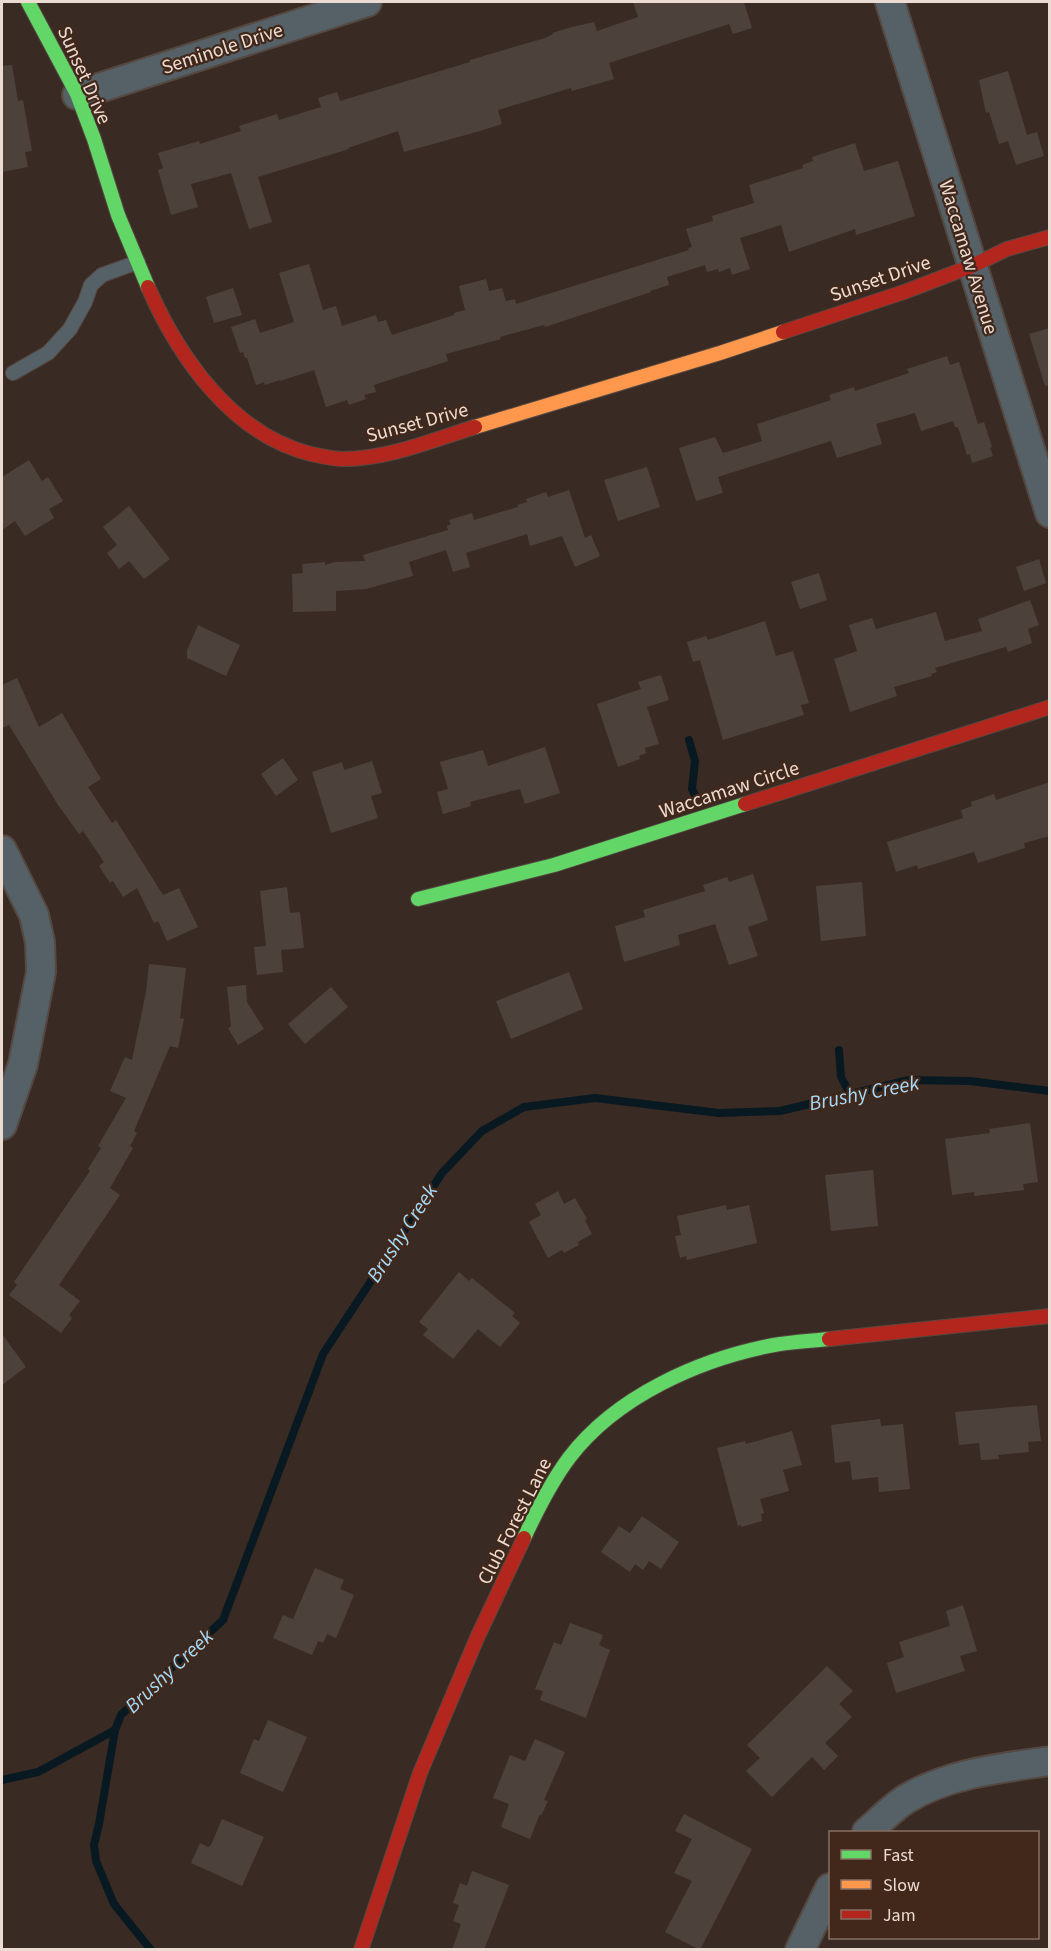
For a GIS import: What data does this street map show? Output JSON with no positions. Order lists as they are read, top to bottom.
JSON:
{
  "streets": {
    "street": [
      "Seminole Drive",
      "Sunset Drive",
      "Waccamaw Avenue",
      "Waccamaw Circle",
      "Club Forest Lane"
    ]
  },
  "crossings": [
    ["Seminole Drive", "Sunset Drive"],
    ["Sunset Drive", "Waccamaw Avenue"]
  ],
  "water": ["Brushy Creek"],
  "legend": ["Fast", "Slow", "Jam"]
}
